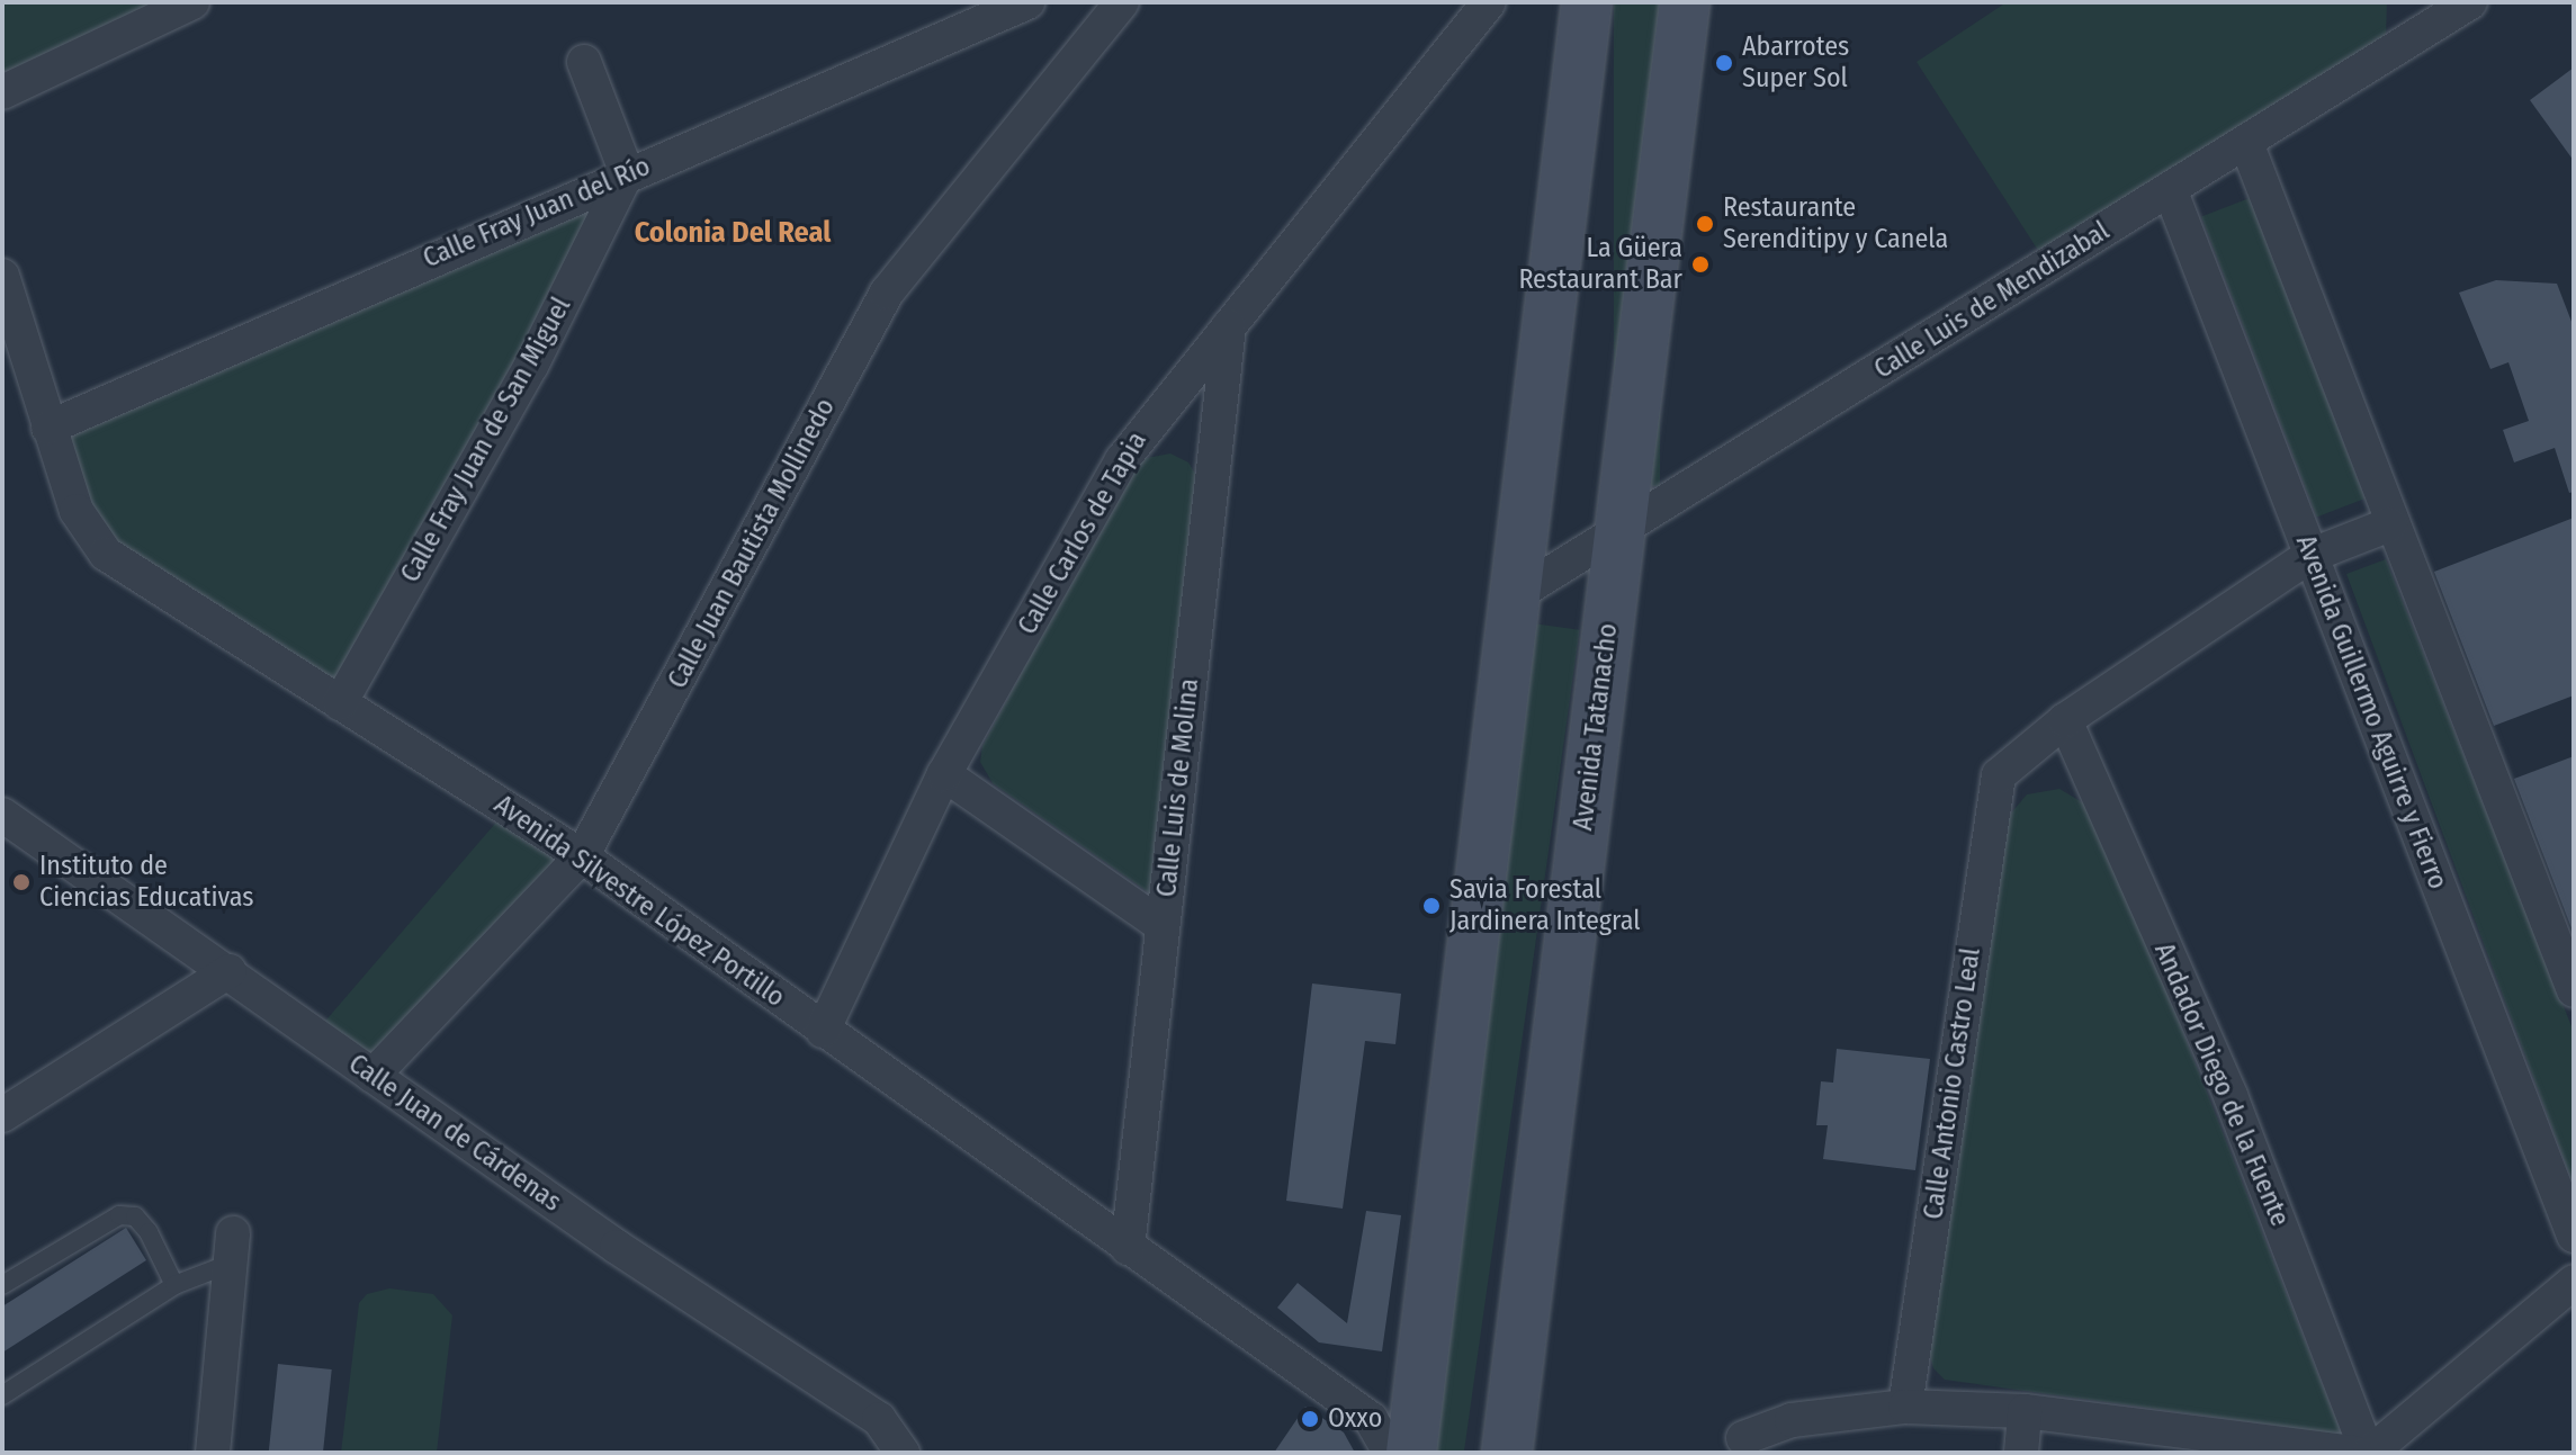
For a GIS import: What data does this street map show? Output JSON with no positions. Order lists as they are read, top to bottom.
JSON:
{
  "streets": {
    "street": [
      "Calle Fray Juan del Río",
      "Calle Luis de Mendizabal",
      "Calle Fray Juan de San Miguel",
      "Calle Carlos de Tapia",
      "Calle Juan Bautista Mollinedo",
      "Avenida Guillermo Aguirre y Fierro",
      "Avenida Tatanacho",
      "Calle Luis de Molina",
      "Avenida Silvestre López Portillo",
      "Calle Antonio Castro Leal",
      "Andador Diego de la Fuente",
      "Calle Juan de Cárdenas"
    ]
  },
  "crossings": [
    ["Calle Fray Juan del Río", "Calle Fray Juan de San Miguel"],
    ["Calle Fray Juan del Río", "Avenida Silvestre López Portillo"],
    ["Calle Luis de Mendizabal", "Avenida Guillermo Aguirre y Fierro"],
    ["Calle Luis de Mendizabal", "Avenida Tatanacho"],
    ["Calle Fray Juan de San Miguel", "Avenida Silvestre López Portillo"],
    ["Calle Carlos de Tapia", "Calle Luis de Molina"],
    ["Calle Carlos de Tapia", "Avenida Silvestre López Portillo"],
    ["Calle Juan Bautista Mollinedo", "Avenida Silvestre López Portillo"],
    ["Calle Juan Bautista Mollinedo", "Calle Juan de Cárdenas"],
    ["Avenida Guillermo Aguirre y Fierro", "Calle Antonio Castro Leal"],
    ["Calle Luis de Molina", "Avenida Silvestre López Portillo"],
    ["Calle Antonio Castro Leal", "Andador Diego de la Fuente"]
  ],
  "districts": ["Colonia Del Real"],
  "places": [
    "Abarrotes Super Sol",
    "Restaurante Serenditipy y Canela",
    "La Güera Restaurant Bar",
    "Instituto de Ciencias Educativas",
    "Savia Forestal Jardinera Integral",
    "Oxxo"
  ]
}
